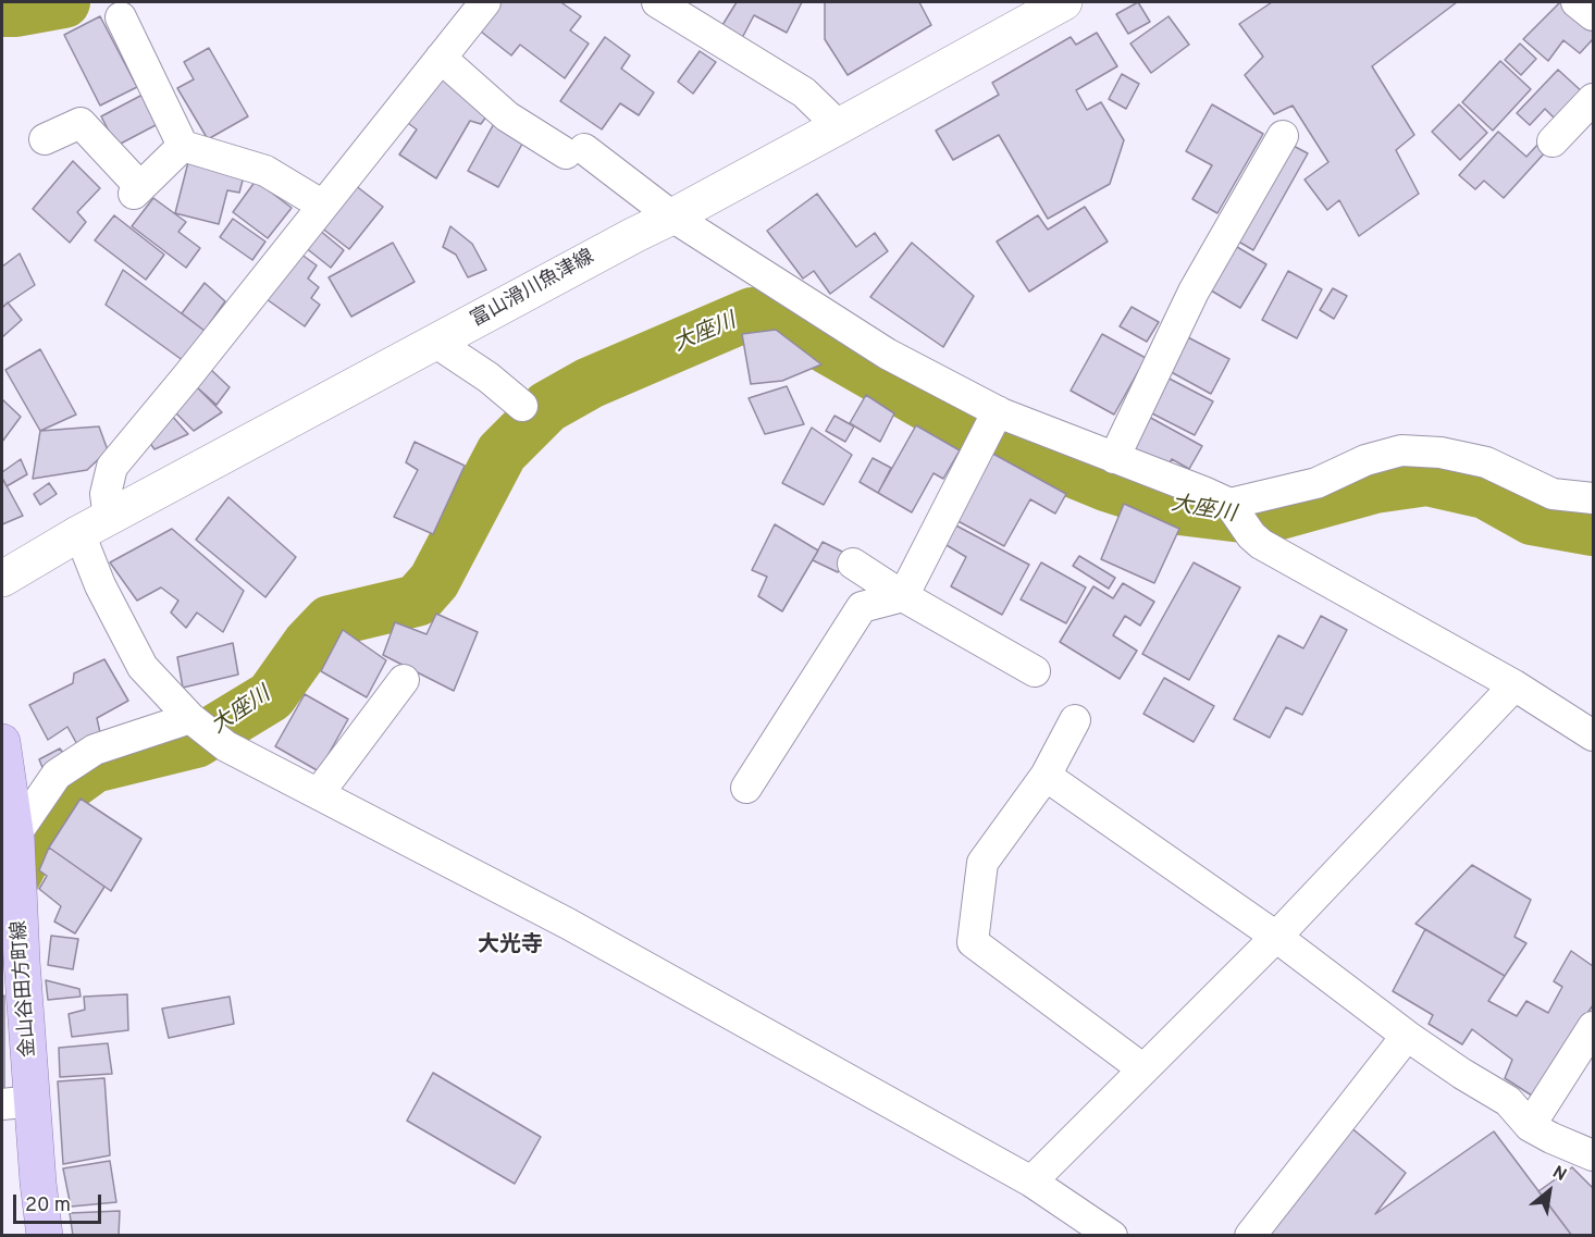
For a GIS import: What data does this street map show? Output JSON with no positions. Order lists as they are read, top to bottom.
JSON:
{
  "streets": {
    "main road": ["富山滑川魚津線", "金山谷田方町線"]
  },
  "districts": ["大光寺"],
  "water": ["大座川"],
  "scale_bar": "20 m",
  "north": "top right"
}
